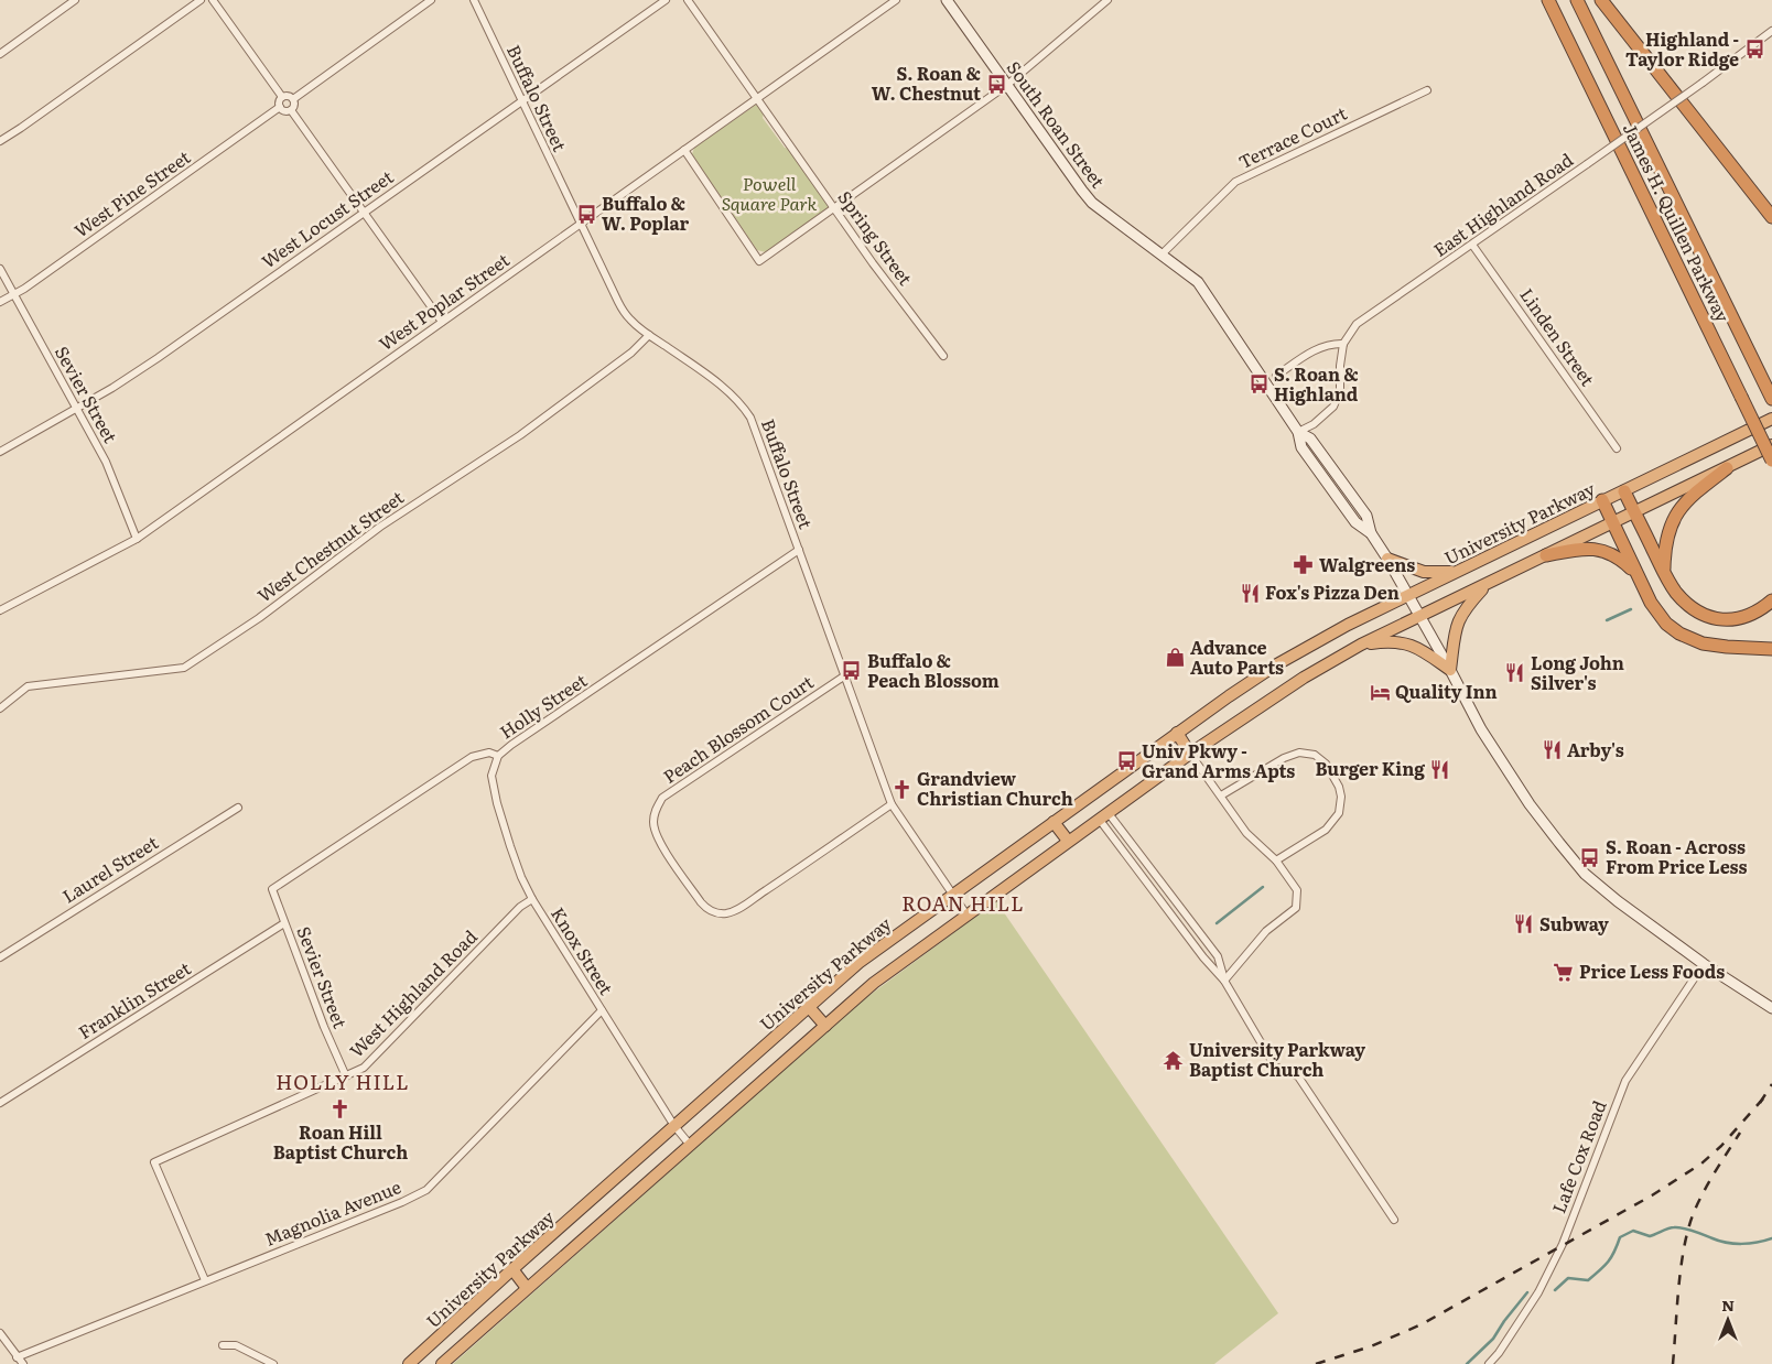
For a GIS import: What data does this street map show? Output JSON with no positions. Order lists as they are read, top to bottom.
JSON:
{
  "streets": {
    "highway": ["James H. Quillen Parkway", "University Parkway"],
    "main road": ["South Roan Street"],
    "street": [
      "Buffalo Street",
      "Terrace Court",
      "West Pine Street",
      "East Highland Road",
      "West Locust Street",
      "Spring Street",
      "West Poplar Street",
      "Linden Street",
      "Sevier Street",
      "West Chestnut Street",
      "Holly Street",
      "Peach Blossom Court",
      "Laurel Street",
      "Knox Street",
      "West Highland Road",
      "Franklin Street",
      "Lafe Cox Road",
      "Magnolia Avenue"
    ]
  },
  "crossings": [
    ["Buffalo Street", "West Locust Street"],
    ["Buffalo Street", "West Poplar Street"],
    ["Buffalo Street", "University Parkway"],
    ["Buffalo Street", "West Chestnut Street"],
    ["Buffalo Street", "Holly Street"],
    ["Buffalo Street", "Peach Blossom Court"],
    ["South Roan Street", "Terrace Court"],
    ["South Roan Street", "East Highland Road"],
    ["South Roan Street", "University Parkway"],
    ["South Roan Street", "Lafe Cox Road"],
    ["West Pine Street", "Sevier Street"],
    ["East Highland Road", "Linden Street"],
    ["West Locust Street", "Sevier Street"],
    ["Spring Street", "West Poplar Street"],
    ["West Poplar Street", "Sevier Street"],
    ["Sevier Street", "Holly Street"],
    ["Sevier Street", "West Highland Road"],
    ["Sevier Street", "Franklin Street"],
    ["University Parkway", "Knox Street"],
    ["Holly Street", "Knox Street"],
    ["Knox Street", "West Highland Road"],
    ["Knox Street", "Magnolia Avenue"],
    ["West Highland Road", "Magnolia Avenue"]
  ],
  "districts": ["ROAN HILL", "HOLLY HILL"],
  "parks": ["Powell Square Park"],
  "places": {
    "bus stop": [
      "Highland - Taylor Ridge",
      "S. Roan & W. Chestnut",
      "Buffalo & W. Poplar",
      "S. Roan & Highland",
      "Buffalo & Peach Blossom",
      "Univ Pkwy - Grand Arms Apts",
      "S. Roan - Across From Price Less"
    ],
    "pharmacy": ["Walgreens"],
    "restaurant": [
      "Fox's Pizza Den",
      "Long John Silver's",
      "Arby's",
      "Burger King",
      "Subway"
    ],
    "shop": ["Advance Auto Parts"],
    "hotel": ["Quality Inn"],
    "church": ["Grandview Christian Church", "Roan Hill Baptist Church"],
    "supermarket": ["Price Less Foods"],
    "temple": ["University Parkway Baptist Church"]
  },
  "north": "top"
}
